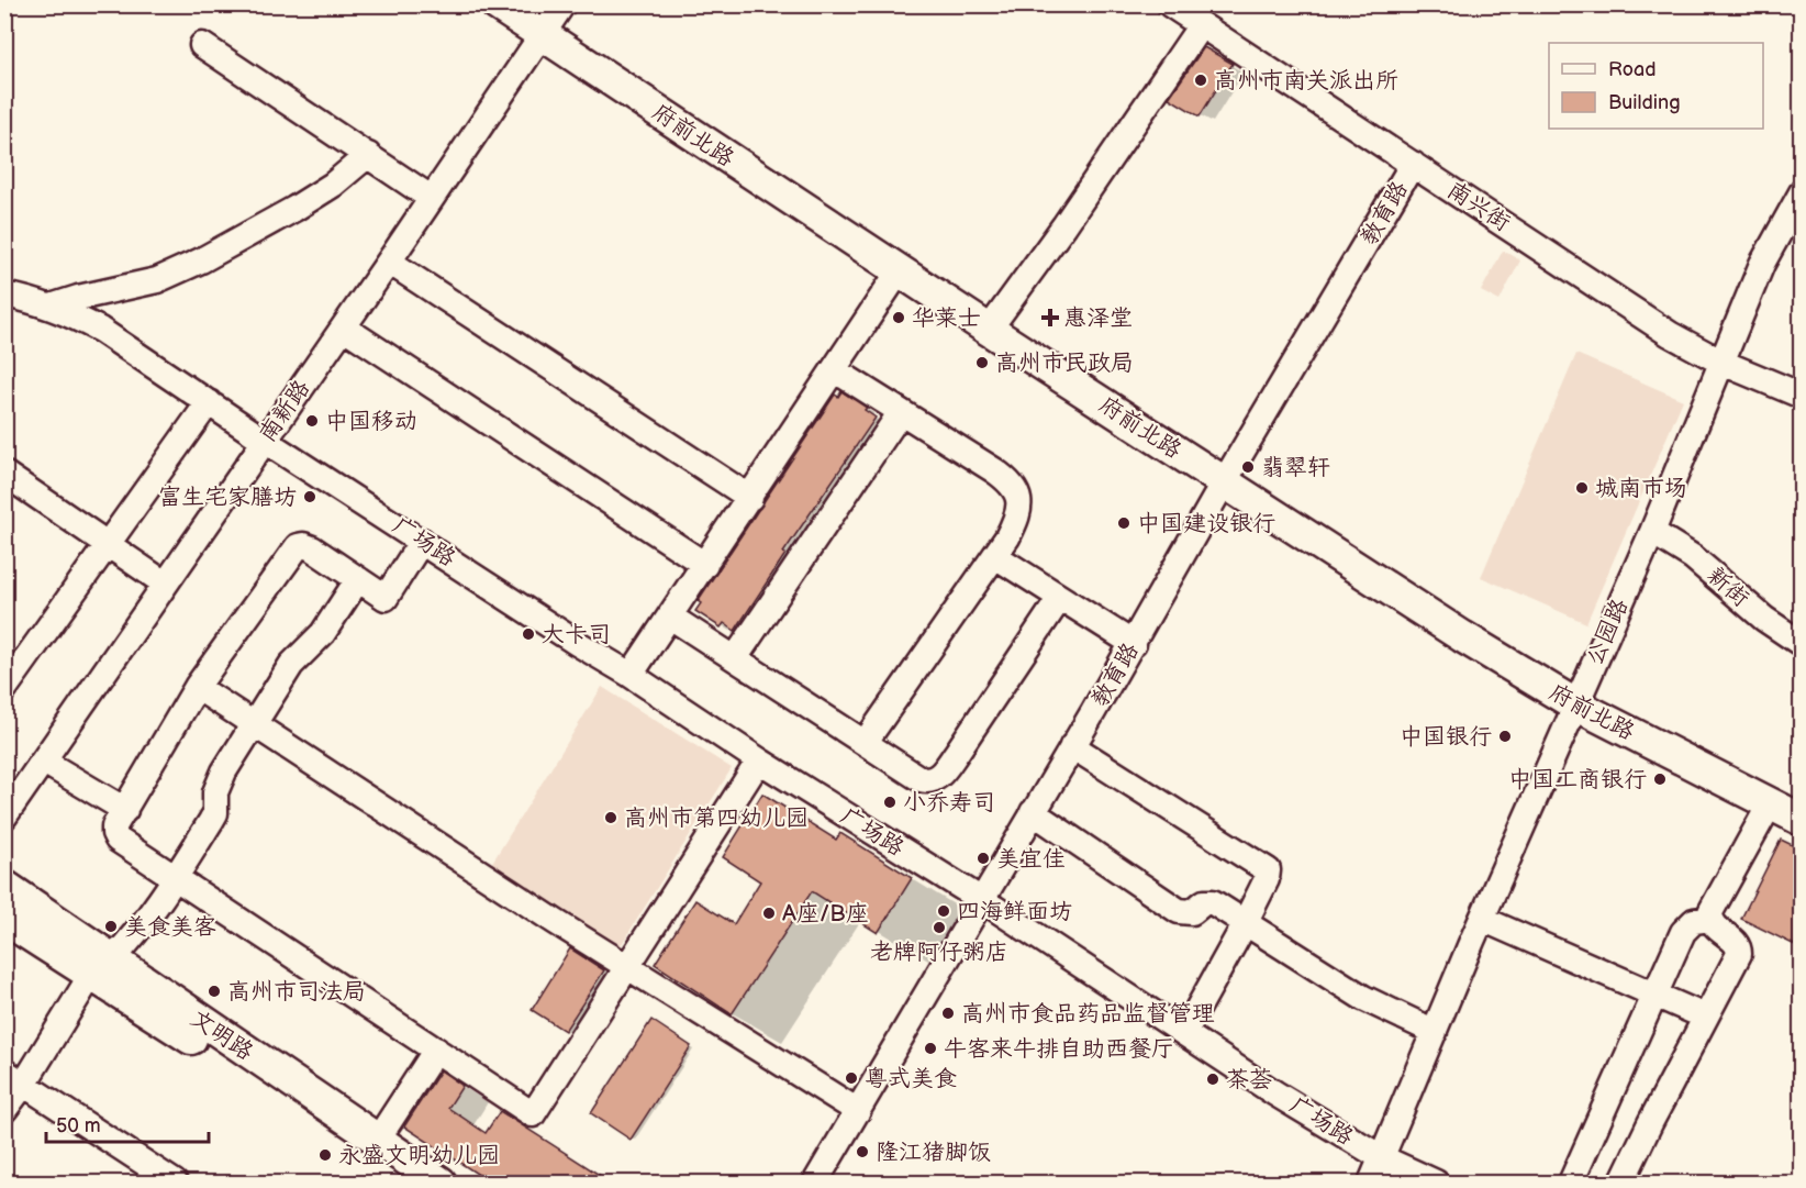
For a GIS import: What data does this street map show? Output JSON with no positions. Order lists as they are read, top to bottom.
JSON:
{
  "streets": {
    "main road": ["府前北路", "文明路"],
    "street": [
      "南兴街",
      "教育路",
      "南新路",
      "广场路",
      "新街",
      "公园路"
    ]
  },
  "crossings": [
    ["府前北路", "教育路"],
    ["府前北路", "南新路"],
    ["府前北路", "公园路"],
    ["南兴街", "教育路"],
    ["南兴街", "公园路"],
    ["教育路", "广场路"],
    ["南新路", "广场路"],
    ["广场路", "公园路"],
    ["新街", "公园路"]
  ],
  "places": {
    "other": [
      "高州市南关派出所",
      "华莱士",
      "高州市民政局",
      "中国移动",
      "翡翠轩",
      "城南市场",
      "富生宅家膳坊",
      "中国建设银行",
      "大卡司",
      "中国银行",
      "中国工商银行",
      "小乔寿司",
      "高州市第四幼儿园",
      "美宜佳",
      "四海鲜面坊",
      "A座/B座",
      "美食美客",
      "老牌阿仔粥店",
      "高州市司法局",
      "高州市食品药品监督管理",
      "牛客来牛排自助西餐厅",
      "粤式美食",
      "茶荟",
      "隆江猪脚饭",
      "永盛文明幼儿园"
    ],
    "health": ["惠泽堂"]
  },
  "legend": ["Road", "Building"],
  "scale_bar": "50 m"
}
